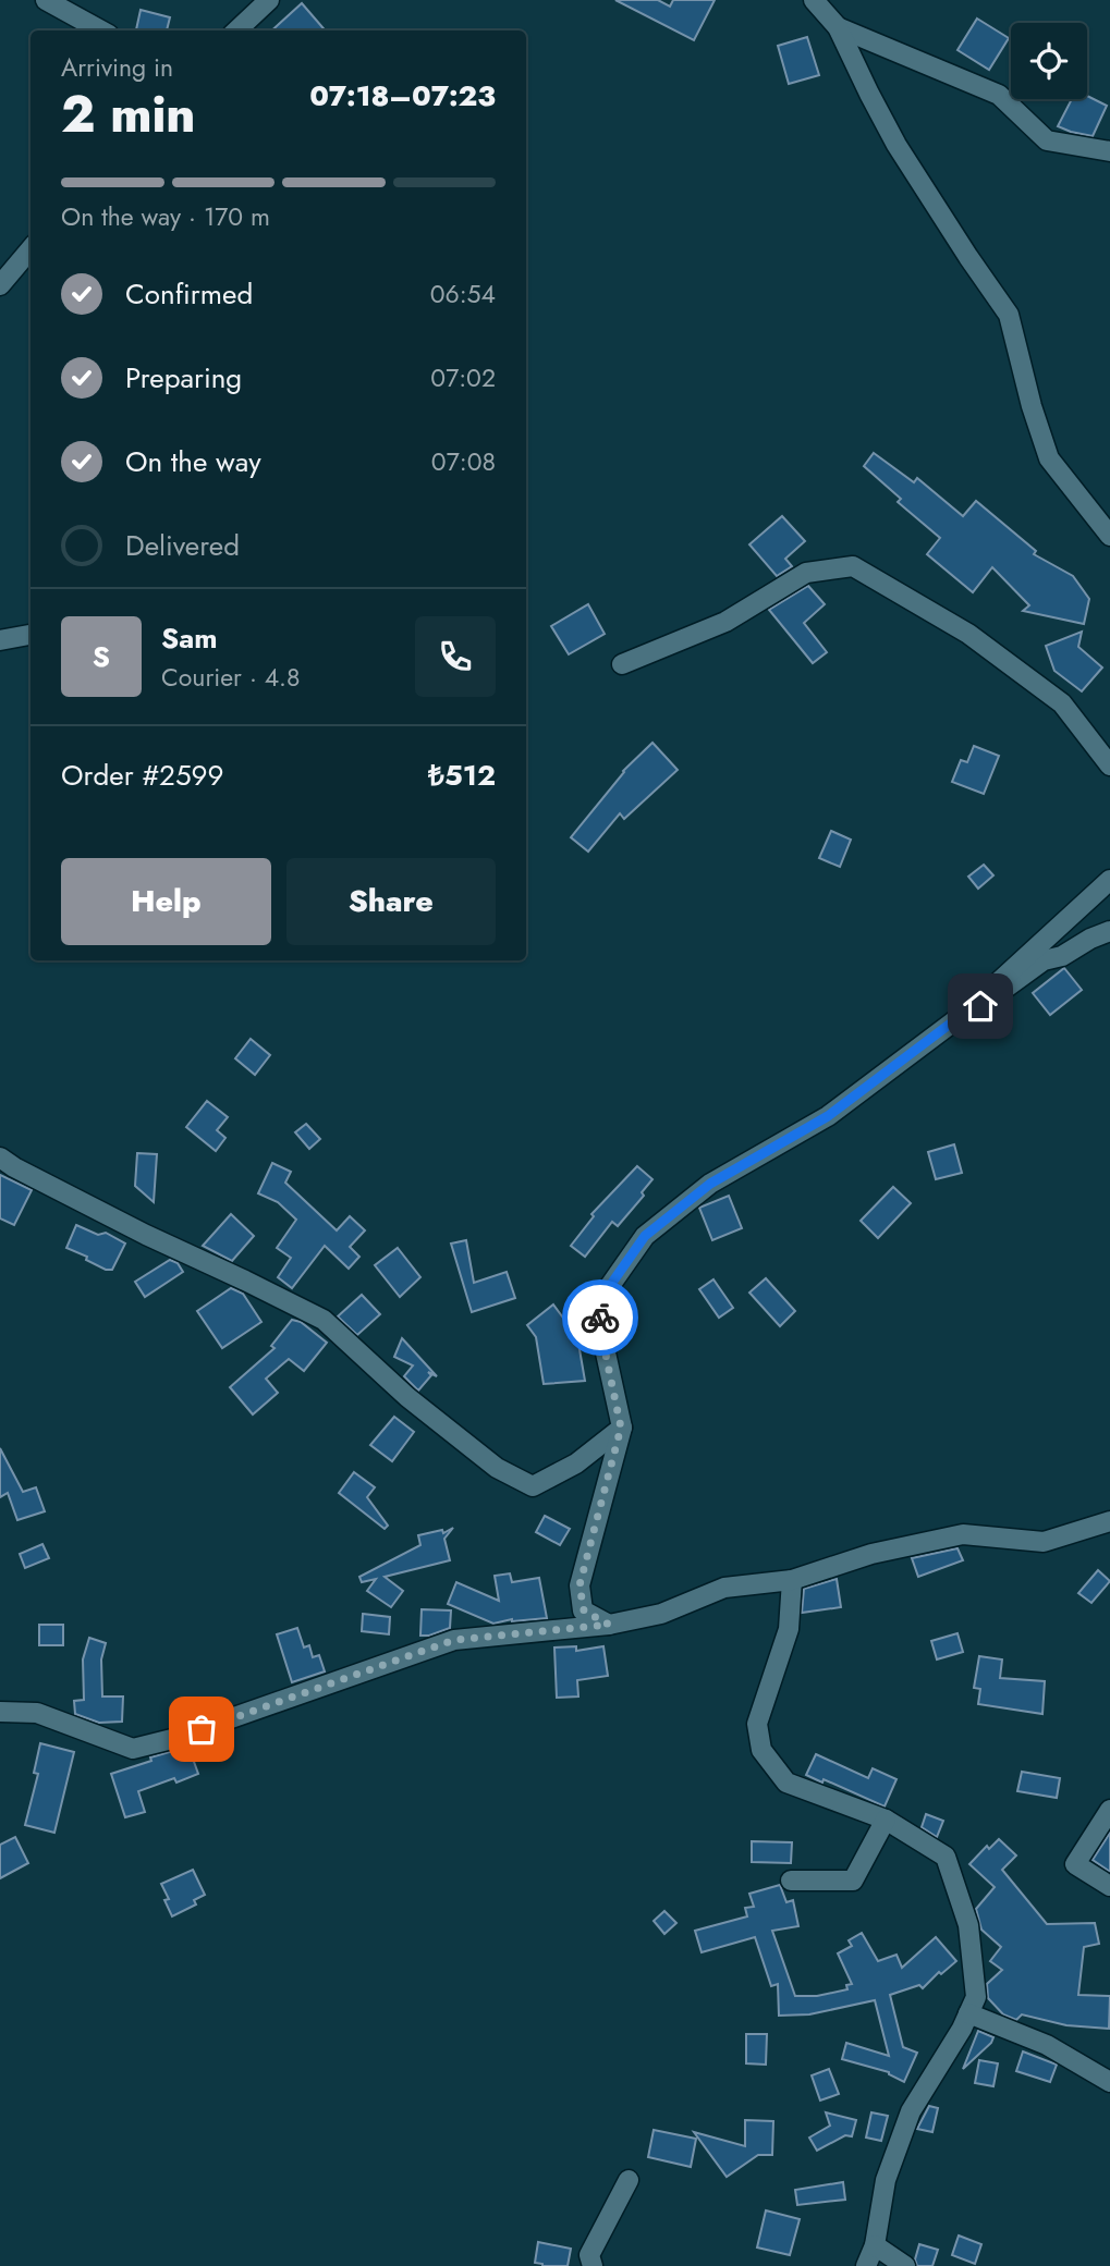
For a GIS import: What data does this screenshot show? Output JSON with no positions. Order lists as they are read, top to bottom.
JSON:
{
  "page": {
    "heading": ["2 min", "Arriving in", "07:18–07:23"],
    "panel": [
      "Sam",
      "Courier · 4.8",
      "Order #2599",
      "₺512"
    ],
    "bar": "On the way · 170 m",
    "list": [
      ["Confirmed", "06:54"],
      ["Preparing", "07:02"],
      ["On the way", "07:08"],
      "Delivered"
    ],
    "round": "S",
    "buttons": ["Help", "Share"]
  }
}
